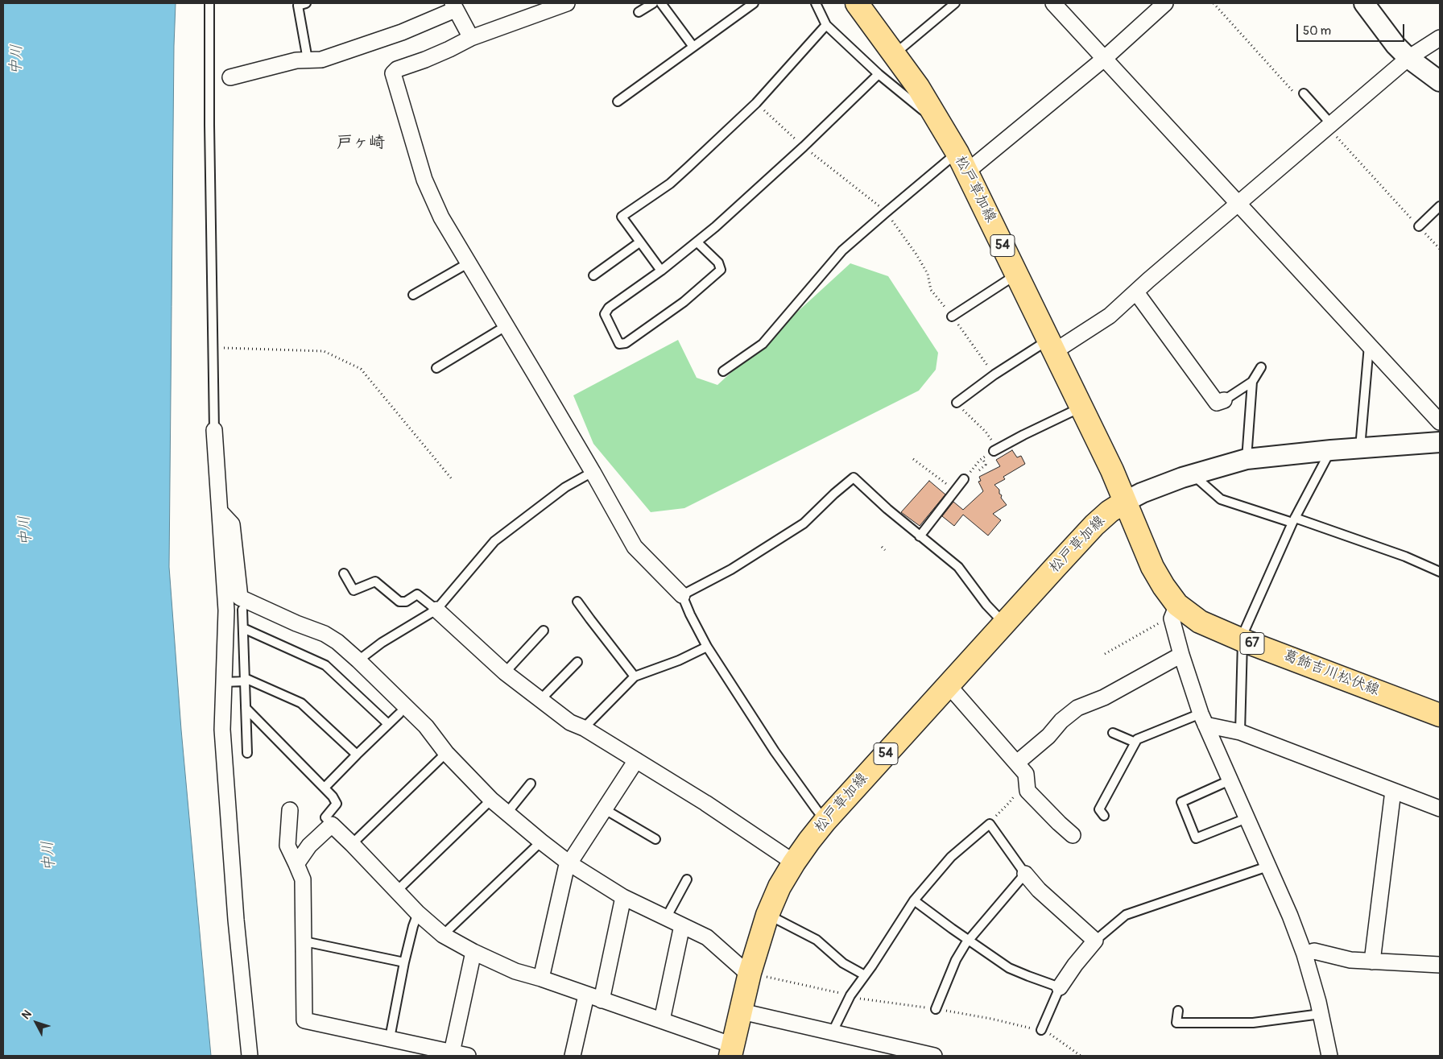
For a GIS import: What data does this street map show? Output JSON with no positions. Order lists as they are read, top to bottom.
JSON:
{
  "streets": {
    "main road": [
      "松戸草加線",
      "54",
      "67",
      "葛飾吉川松伏線"
    ]
  },
  "crossings": [
    ["松戸草加線", "葛飾吉川松伏線"]
  ],
  "districts": ["戸ヶ崎"],
  "water": ["中川"],
  "scale_bar": "50 m",
  "north": "top left"
}
